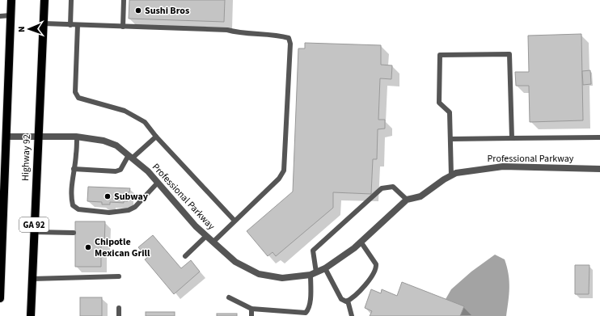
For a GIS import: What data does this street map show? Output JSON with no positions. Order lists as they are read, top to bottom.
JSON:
{
  "streets": {
    "main road": ["Highway 92", "GA 92"],
    "street": ["Professional Parkway"]
  },
  "crossings": [
    ["Highway 92", "Professional Parkway"]
  ],
  "places": ["Sushi Bros", "Subway", "Chipotle Mexican Grill"],
  "north": "left"
}
